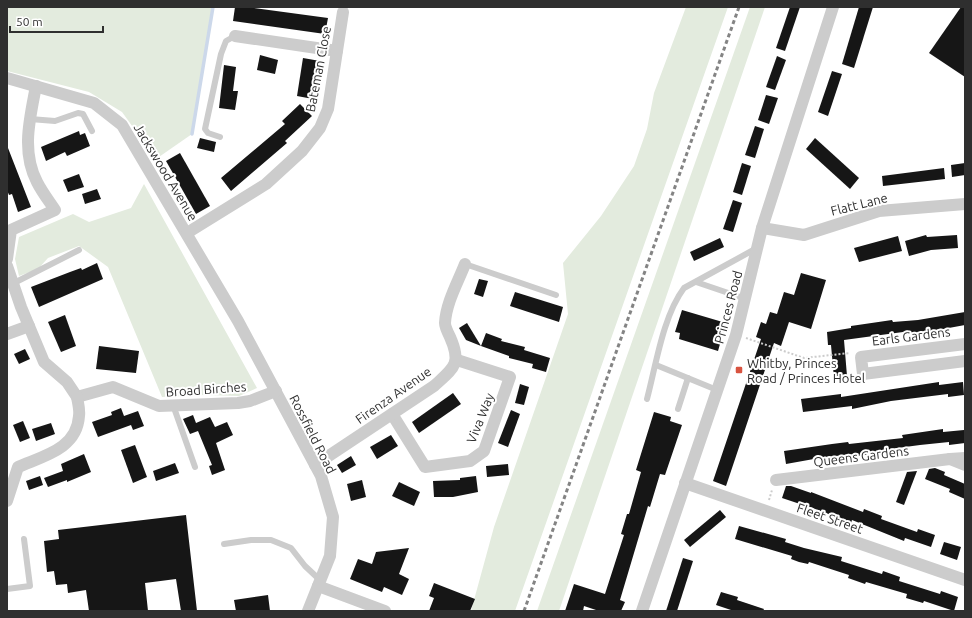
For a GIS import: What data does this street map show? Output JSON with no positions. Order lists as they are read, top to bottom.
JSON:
{
  "streets": {
    "street": [
      "Bateman Close",
      "Jackswood Avenue",
      "Flatt Lane",
      "Princes Road",
      "Earls Gardens",
      "Broad Birches",
      "Firenza Avenue",
      "Viva Way",
      "Rossfield Road",
      "Queens Gardens",
      "Fleet Street"
    ]
  },
  "crossings": [
    ["Bateman Close", "Jackswood Avenue"],
    ["Jackswood Avenue", "Rossfield Road"],
    ["Flatt Lane", "Princes Road"],
    ["Princes Road", "Fleet Street"],
    ["Broad Birches", "Rossfield Road"],
    ["Firenza Avenue", "Viva Way"],
    ["Firenza Avenue", "Rossfield Road"]
  ],
  "places": {
    "transit": ["Whitby, Princes Road / Princes Hotel"]
  },
  "scale_bar": "50 m"
}
